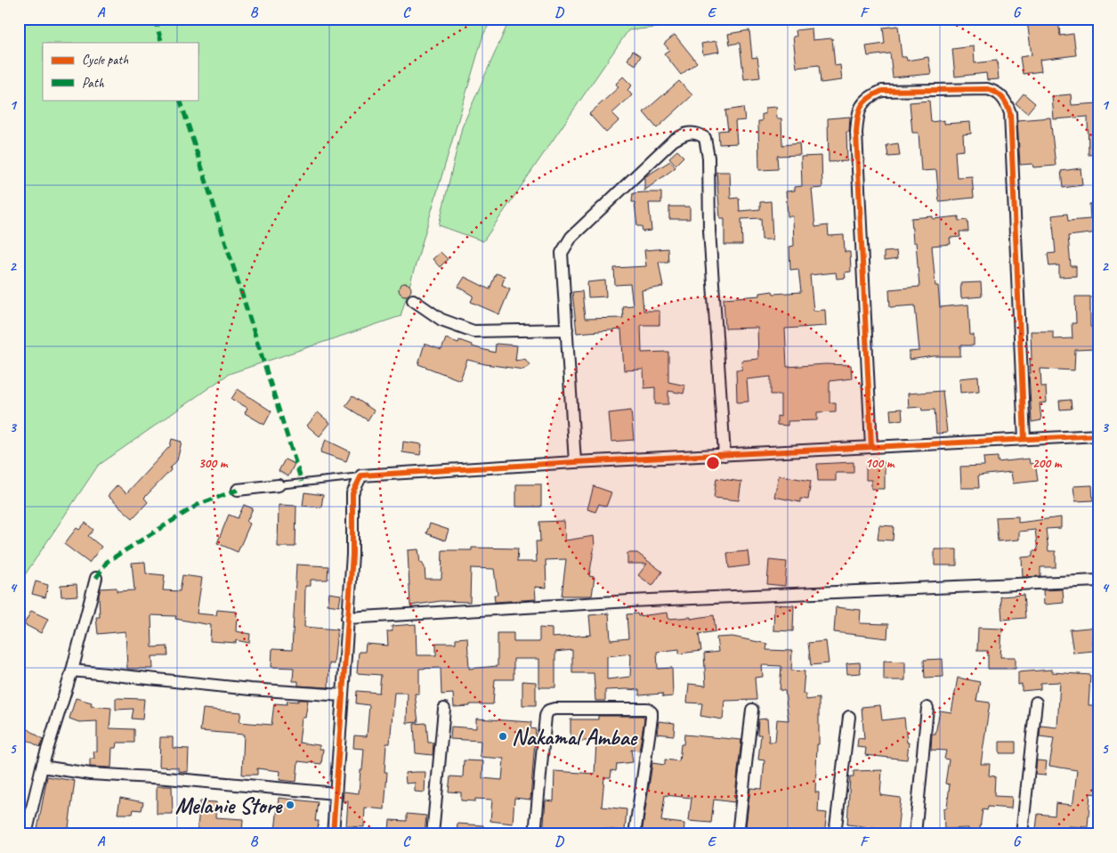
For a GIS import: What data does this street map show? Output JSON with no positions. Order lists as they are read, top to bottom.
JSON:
{
  "places": ["Nakamal Ambae", "Melanie Store"],
  "legend": ["Cycle path", "Path"],
  "grid": {
    "columns": [
      "A",
      "B",
      "C",
      "D",
      "E",
      "F",
      "G"
    ],
    "rows": [
      "1",
      "2",
      "3",
      "4",
      "5"
    ]
  },
  "rings": ["100 m", "200 m", "300 m"]
}
